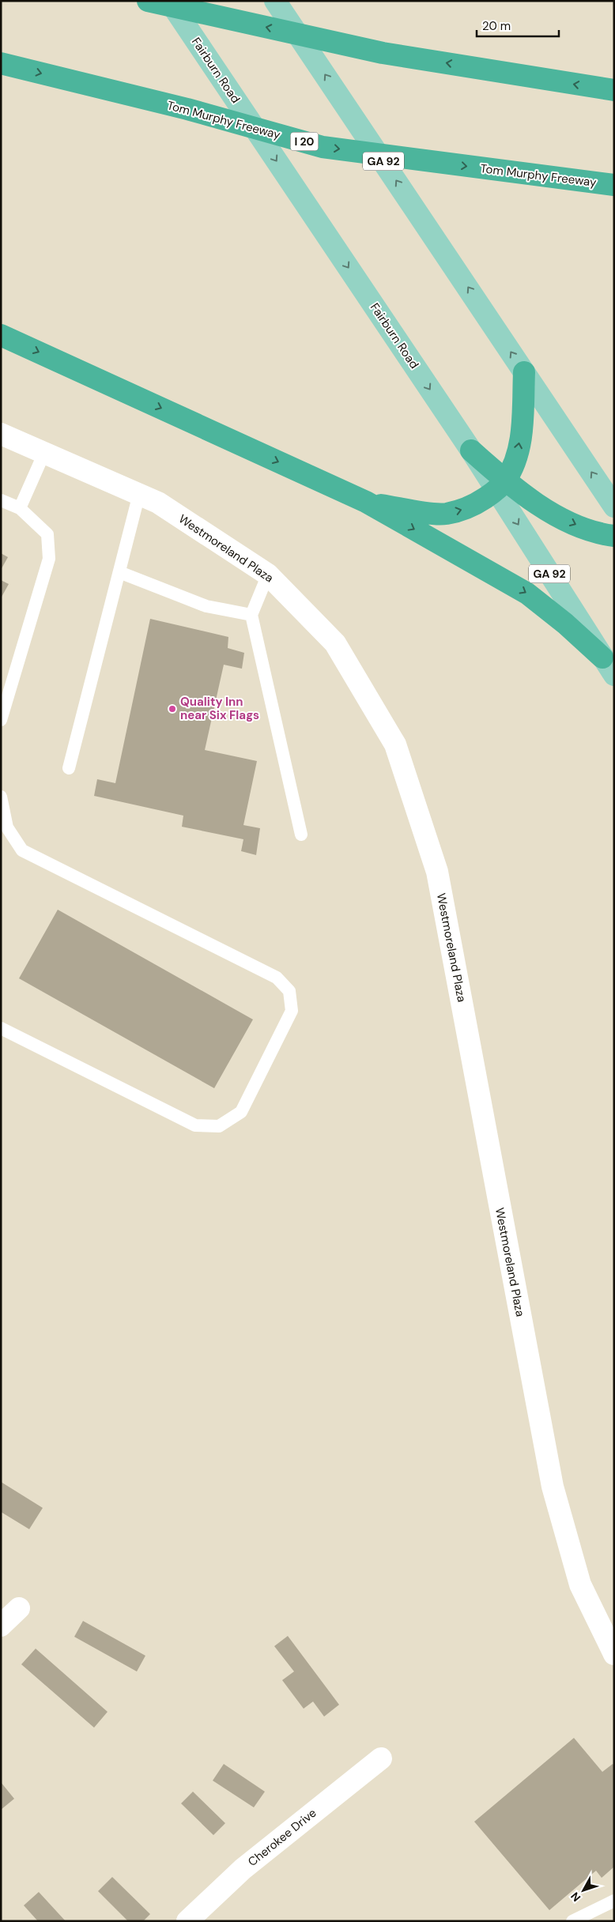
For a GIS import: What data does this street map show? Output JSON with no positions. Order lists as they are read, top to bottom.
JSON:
{
  "streets": {
    "highway": ["Tom Murphy Freeway", "I 20"],
    "main road": ["Fairburn Road", "GA 92"],
    "street": ["Westmoreland Plaza", "Cherokee Drive"]
  },
  "places": ["Quality Inn near Six Flags"],
  "scale_bar": "20 m",
  "north": "bottom left"
}
